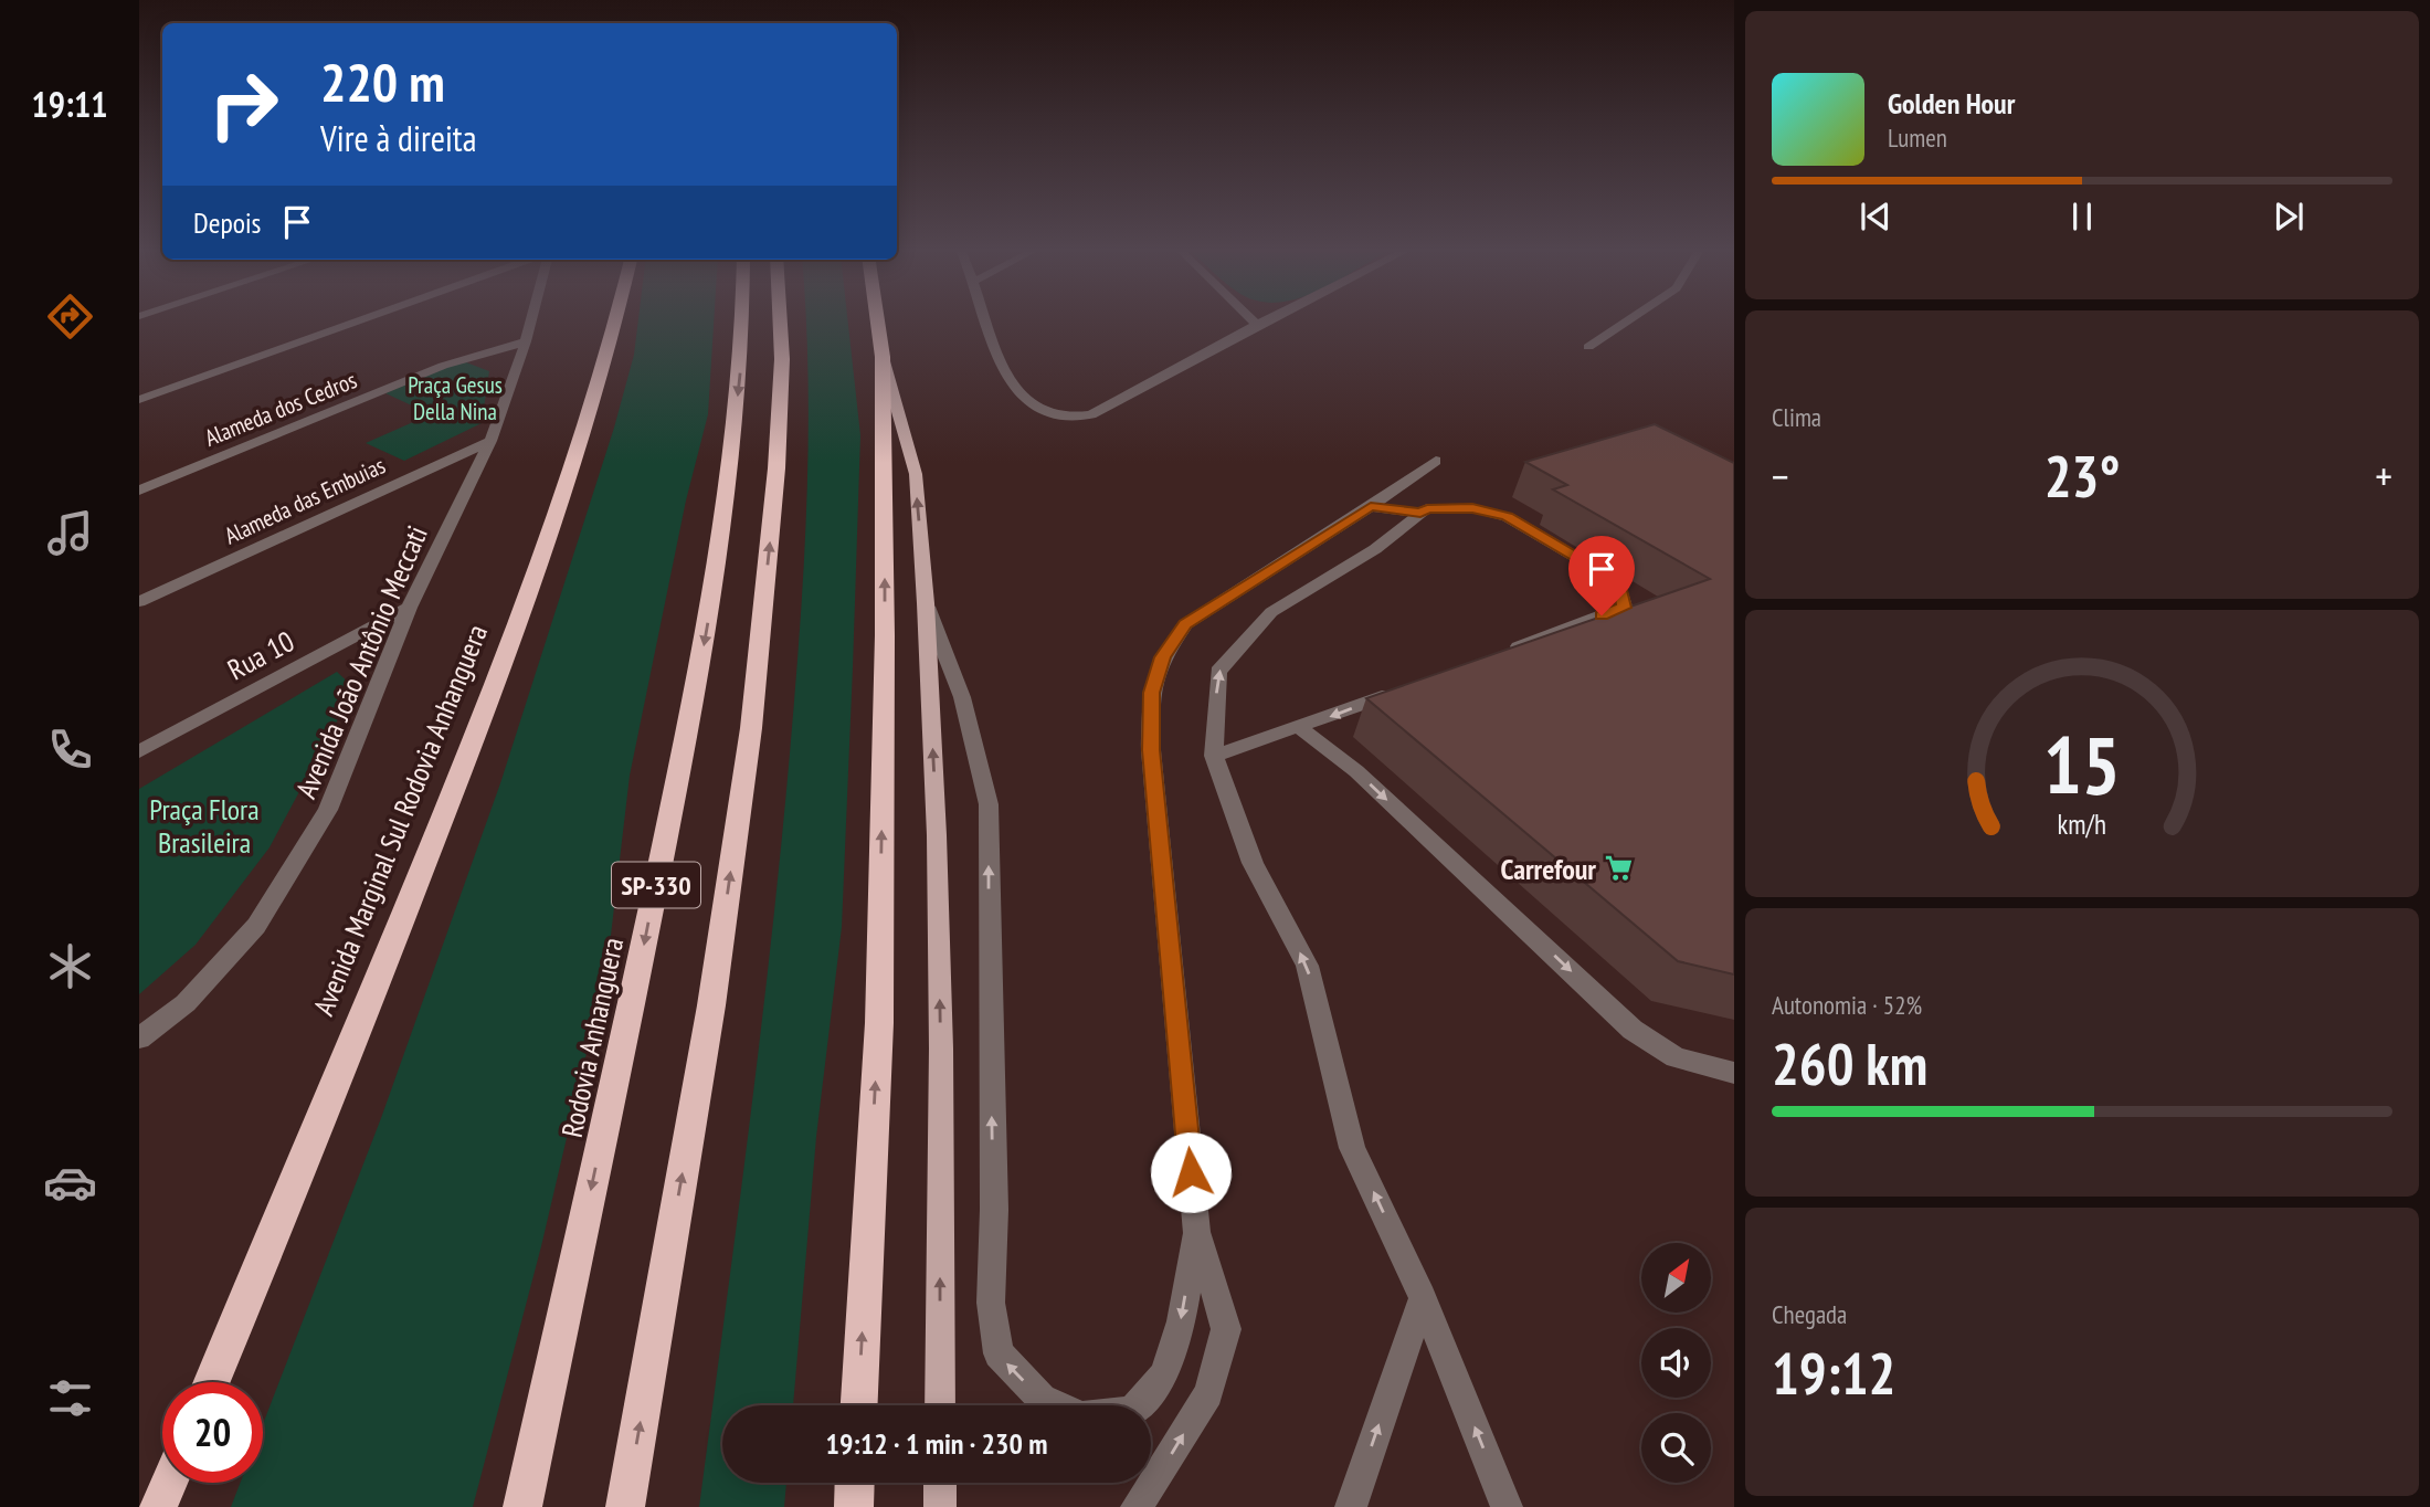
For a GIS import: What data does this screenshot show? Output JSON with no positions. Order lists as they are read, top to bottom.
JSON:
{
  "streets": {
    "highway": ["Avenida Marginal Sul Rodovia Anhanguera", "SP-330", "Rodovia Anhanguera"],
    "street": [
      "Alameda dos Cedros",
      "Alameda das Embuias",
      "Rua 10",
      "Avenida João Antônio Meccati"
    ]
  },
  "crossings": [
    ["Alameda dos Cedros", "Avenida João Antônio Meccati"],
    ["Alameda das Embuias", "Avenida João Antônio Meccati"],
    ["Rua 10", "Avenida João Antônio Meccati"]
  ],
  "parks": ["Praça Gesus Della Nina", "Praça Flora Brasileira"],
  "places": {
    "supermarket": ["Carrefour"]
  },
  "north": "top right",
  "page": {
    "tabs": "19:11",
    "turn": ["220 m", "Vire à direita"],
    "song": ["Golden Hour", "Lumen"],
    "then": "Depois",
    "tile": [
      "Clima",
      ["Autonomia · 52%", "260 km"],
      ["Chegada", "19:12"]
    ],
    "heat": ["−", "23°", "+"],
    "limit": "20",
    "trip": "19:12 · 1 min · 230 m",
    "gauge": ["15", "km/h"]
  }
}
